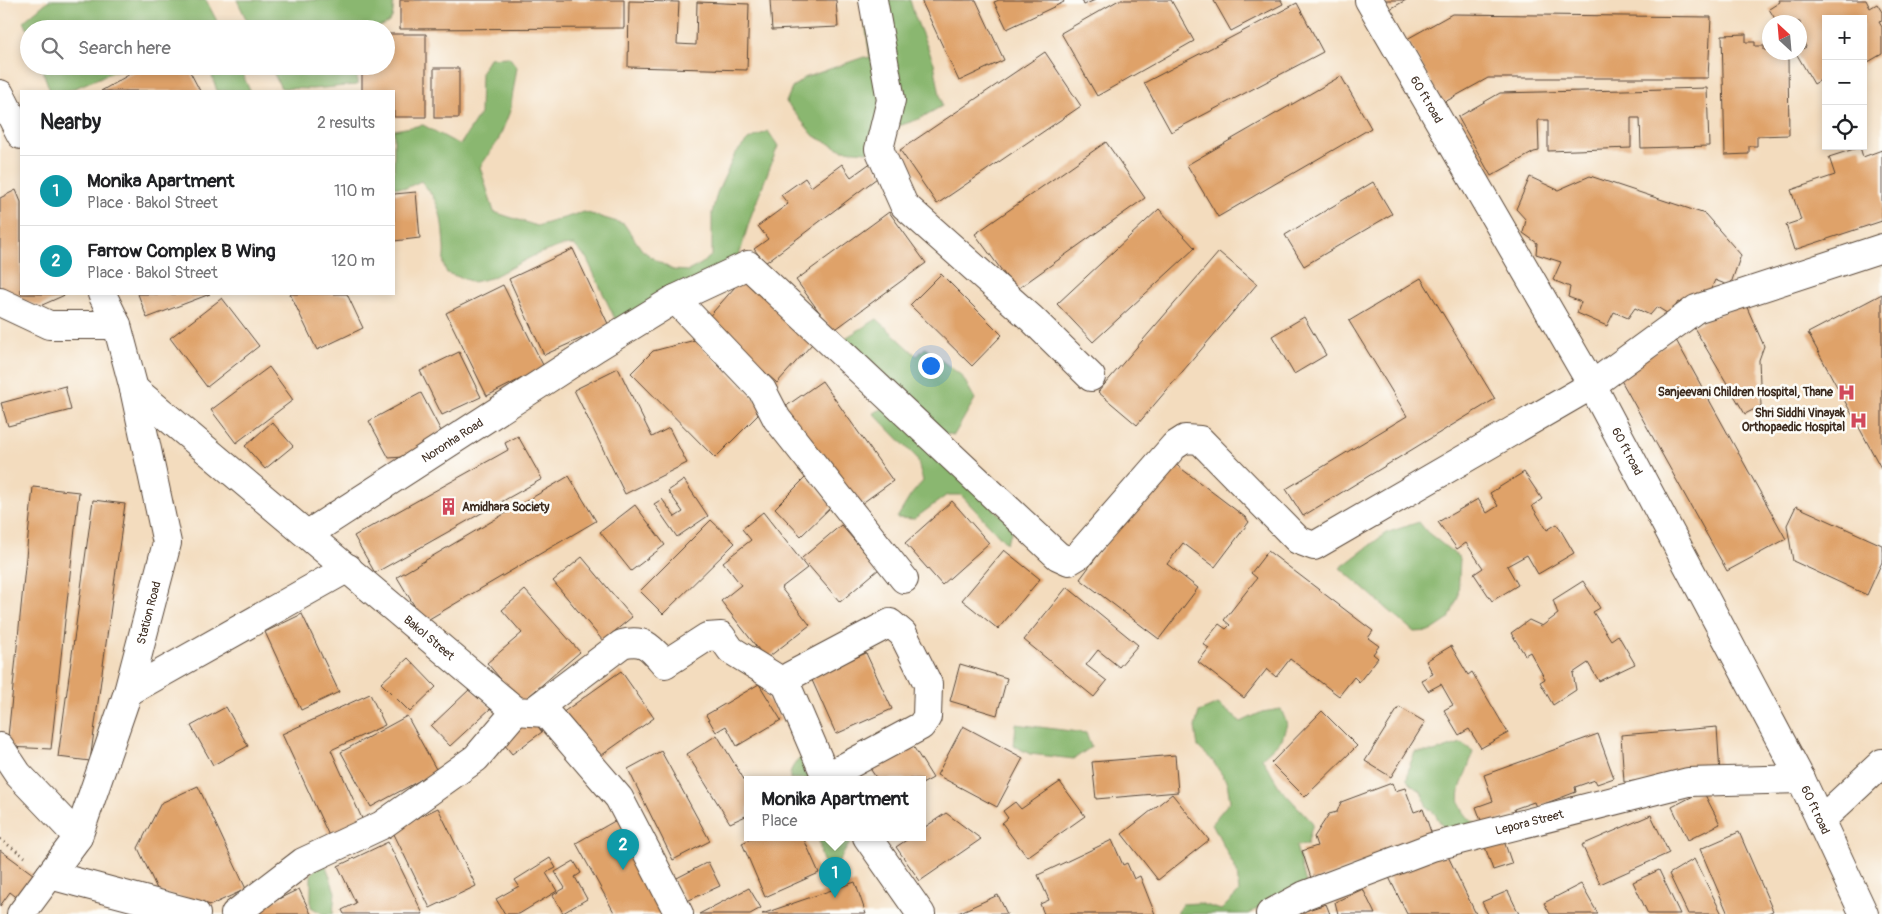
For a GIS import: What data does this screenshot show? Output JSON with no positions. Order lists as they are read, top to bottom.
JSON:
{
  "streets": {
    "street": [
      "60 ft road",
      "Noronha Road",
      "Station Road",
      "Bakol Street",
      "Lepora Street"
    ]
  },
  "crossings": [
    ["60 ft road", "Noronha Road"],
    ["60 ft road", "Lepora Street"],
    ["Noronha Road", "Bakol Street"],
    ["Station Road", "Bakol Street"]
  ],
  "places": {
    "hospital": ["Sanjeevani Children Hospital, Thane", "Shri Siddhi Vinayak Orthopaedic Hospital"],
    "building": ["Amidhara Society"]
  },
  "north": "top left",
  "page": {
    "map_buttons": ["+", "−"],
    "search": "Search here",
    "heading": ["Nearby", "2 results"],
    "list": [
      {
        "mark": "1",
        "name": "Monika Apartment",
        "note": "Place · Bakol Street",
        "value": "110 m"
      },
      {
        "mark": "2",
        "name": "Farrow Complex B Wing",
        "note": "Place · Bakol Street",
        "value": "120 m"
      }
    ],
    "popup": ["Monika Apartment", "Place"],
    "pins": ["2", "1"]
  }
}
